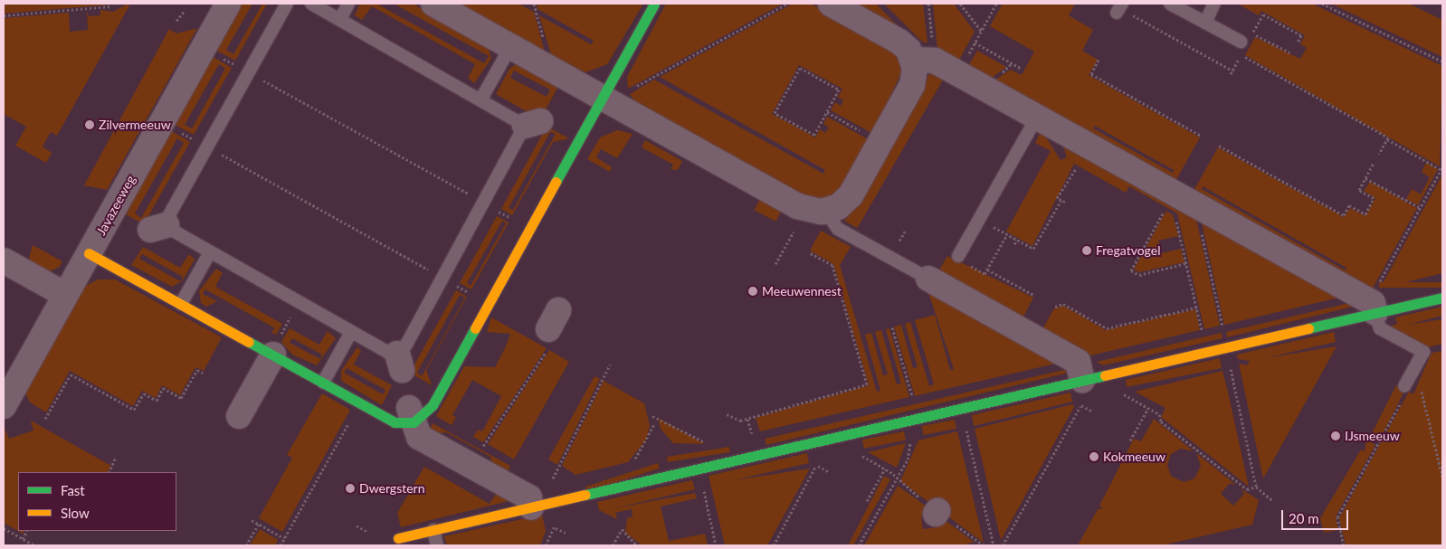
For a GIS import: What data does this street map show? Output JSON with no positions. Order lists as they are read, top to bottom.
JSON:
{
  "streets": {
    "street": ["Javazeeweg"]
  },
  "places": [
    "Zilvermeeuw",
    "Fregatvogel",
    "Meeuwennest",
    "IJsmeeuw",
    "Kokmeeuw",
    "Dwergstern"
  ],
  "legend": ["Fast", "Slow"],
  "scale_bar": "20 m"
}
